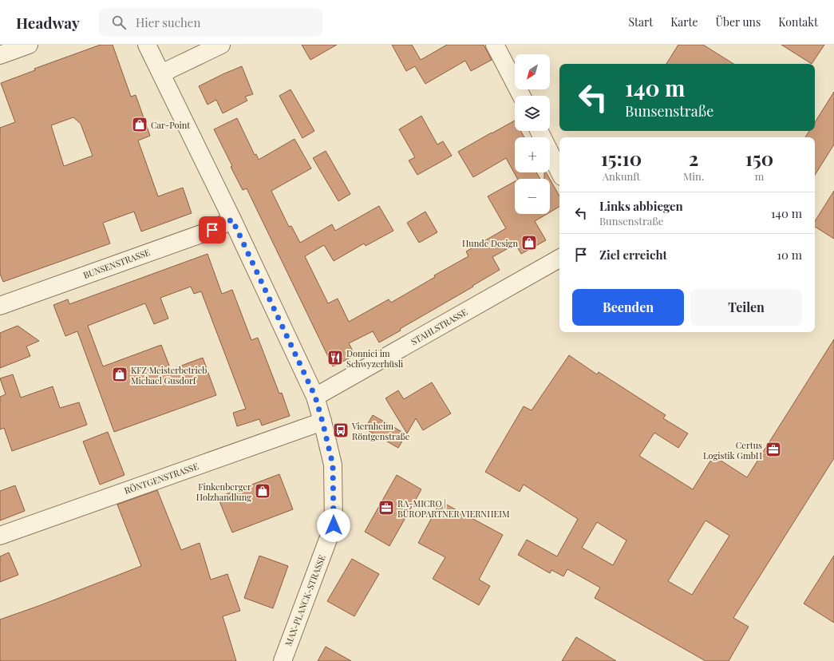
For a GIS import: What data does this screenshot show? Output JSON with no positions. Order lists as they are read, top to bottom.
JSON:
{
  "streets": {
    "street": [
      "BUNSENSTRASSE",
      "STAHLSTRASSE",
      "RÖNTGENSTRASSE",
      "MAX-PLANCK-STRASSE"
    ]
  },
  "crossings": [
    ["BUNSENSTRASSE", "MAX-PLANCK-STRASSE"],
    ["STAHLSTRASSE", "MAX-PLANCK-STRASSE"],
    ["RÖNTGENSTRASSE", "MAX-PLANCK-STRASSE"]
  ],
  "places": {
    "shop": [
      "Car-Point",
      "Hunde Design",
      "KFZ Meisterbetrieb Michael Gusdorf",
      "Finkenberger Holzhandlung"
    ],
    "restaurant": ["Donnici im Schwyzerhüsli"],
    "bus stop": ["Viernheim Röntgenstraße"],
    "office": ["Certus Logistik GmbH", "RA-MICRO | BÜROPARTNER VIERNHEIM"]
  },
  "north": "bottom left",
  "page": {
    "header": "Headway",
    "search": "Hier suchen",
    "nav": [
      "Start",
      "Karte",
      "Über uns",
      "Kontakt"
    ],
    "map_buttons": ["+", "−"],
    "turn": ["140 m", "Bunsenstraße"],
    "eta": [
      "15:10",
      "Ankunft",
      "2",
      "Min.",
      "150",
      "m"
    ],
    "list": [
      {
        "name": "Links abbiegen",
        "note": "Bunsenstraße",
        "value": "140 m"
      },
      {
        "name": "Ziel erreicht",
        "value": "10 m"
      }
    ],
    "buttons": ["Beenden", "Teilen"]
  }
}
